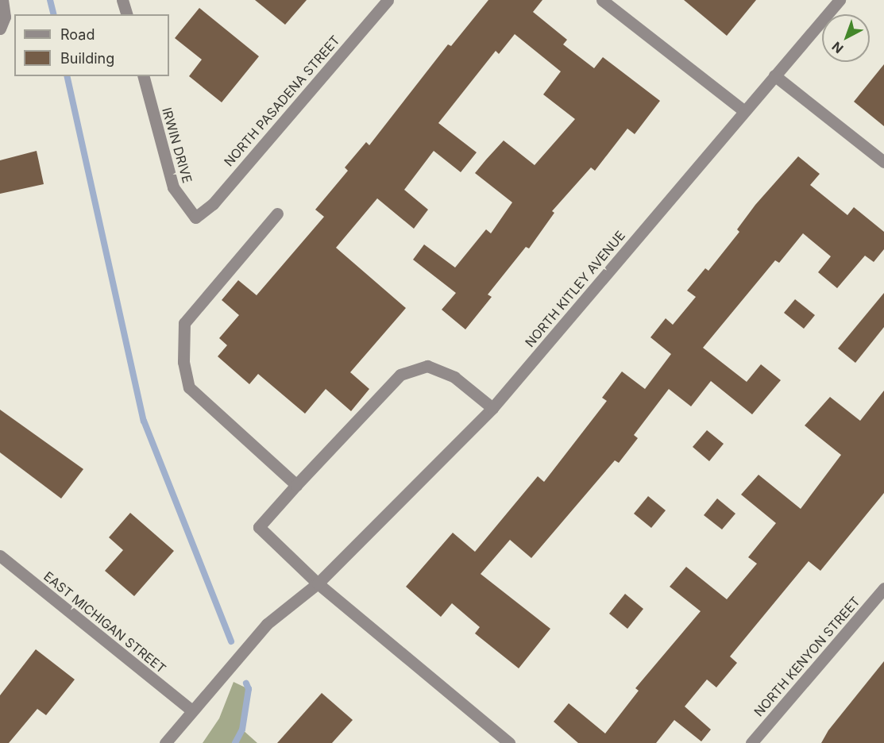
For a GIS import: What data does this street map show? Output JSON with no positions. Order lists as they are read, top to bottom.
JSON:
{
  "streets": {
    "street": [
      "NORTH PASADENA STREET",
      "IRWIN DRIVE",
      "NORTH KITLEY AVENUE",
      "EAST MICHIGAN STREET",
      "NORTH KENYON STREET"
    ]
  },
  "crossings": [
    ["NORTH PASADENA STREET", "IRWIN DRIVE"],
    ["NORTH KITLEY AVENUE", "EAST MICHIGAN STREET"]
  ],
  "legend": ["Road", "Building"],
  "north": "bottom left"
}
